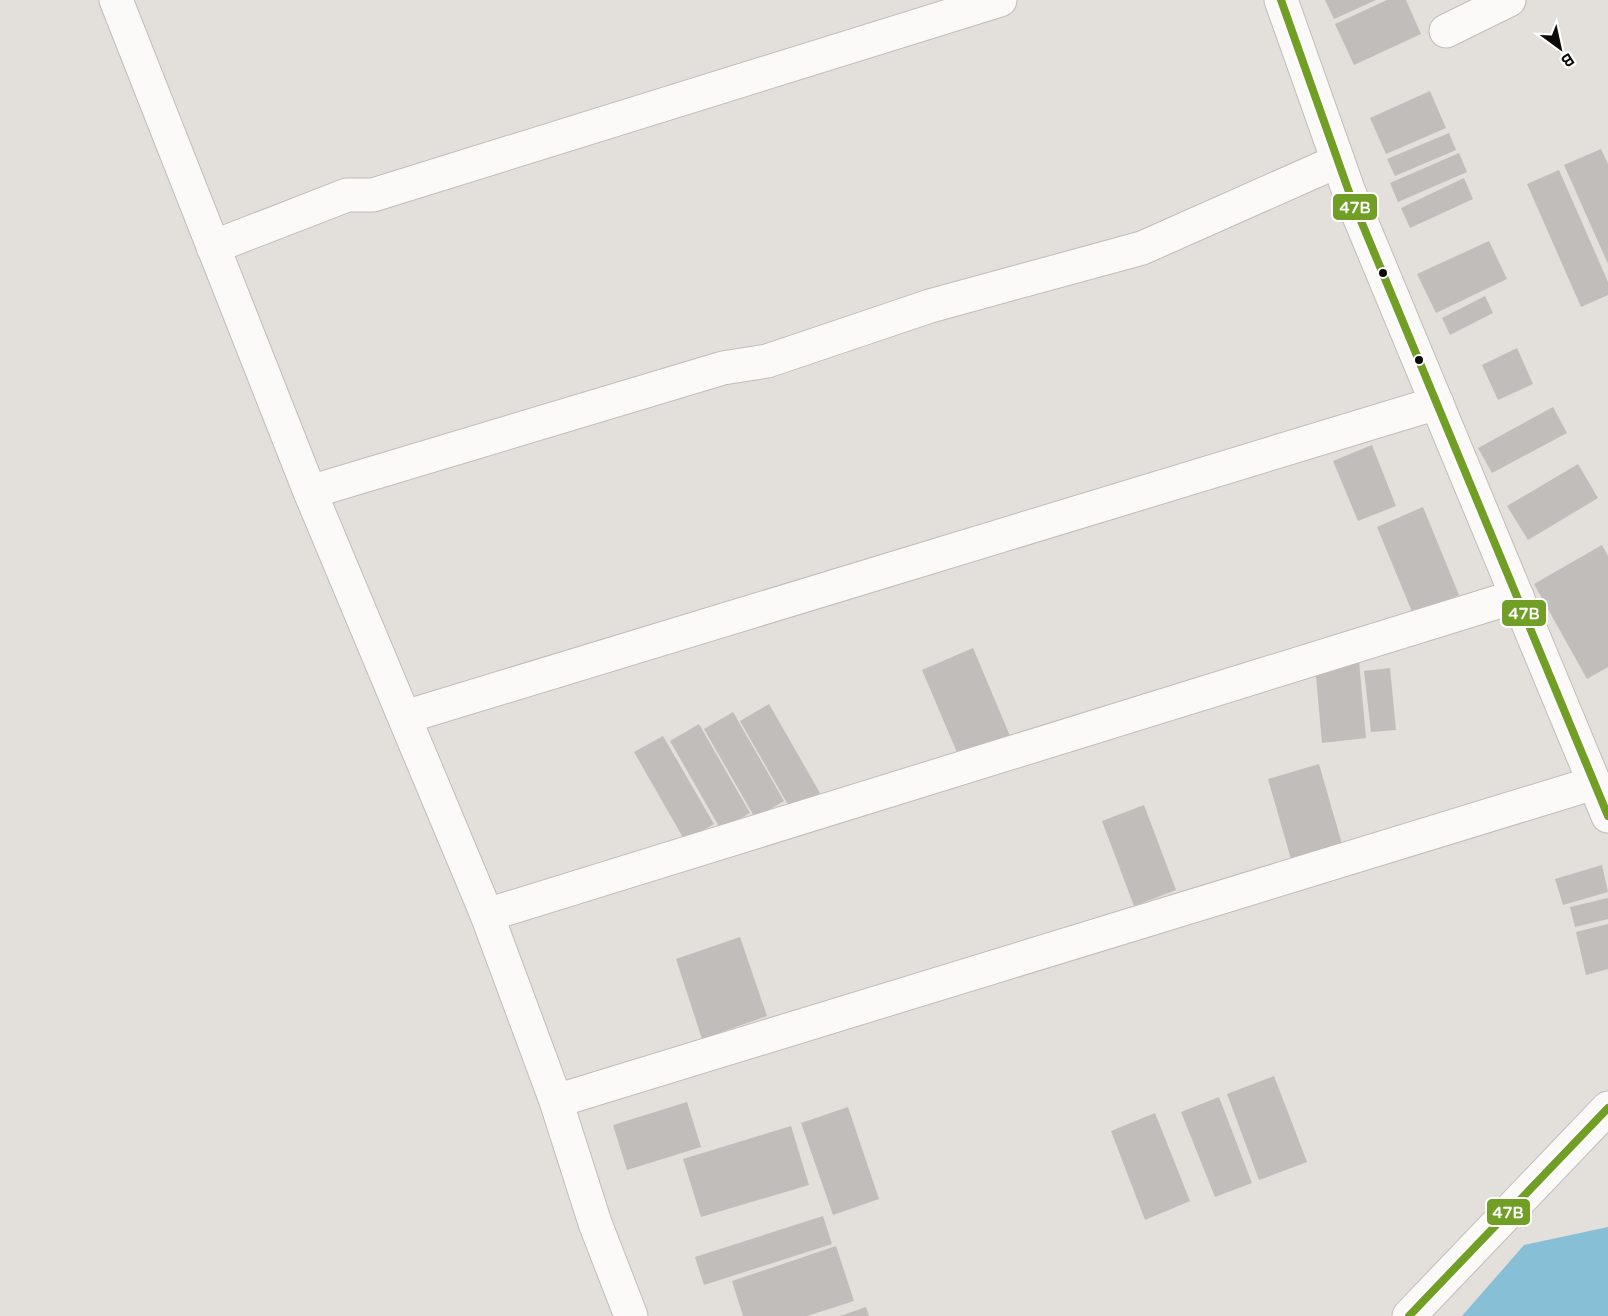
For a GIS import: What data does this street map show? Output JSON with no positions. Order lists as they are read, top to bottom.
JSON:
{
  "lines": ["transit line 47B"],
  "north": "bottom right"
}
